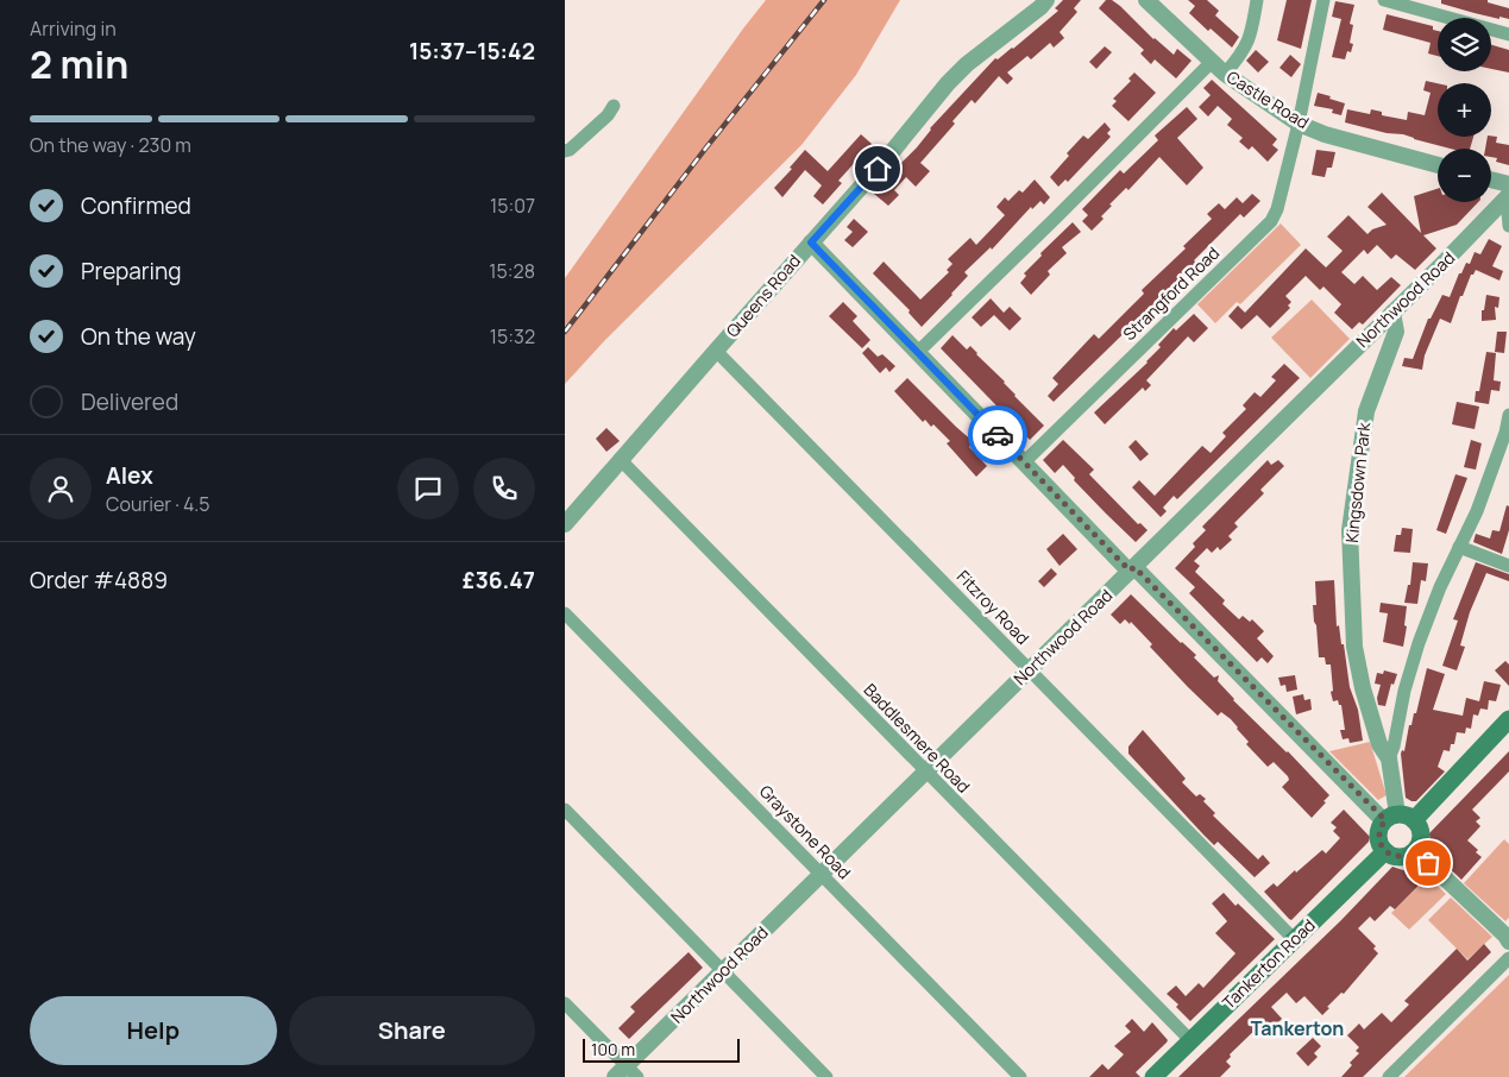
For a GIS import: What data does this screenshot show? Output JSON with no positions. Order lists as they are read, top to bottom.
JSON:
{
  "streets": {
    "main road": ["Tankerton Road"],
    "street": [
      "Castle Road",
      "Strangford Road",
      "Queens Road",
      "Northwood Road",
      "Kingsdown Park",
      "Fitzroy Road",
      "Baddlesmere Road",
      "Graystone Road"
    ]
  },
  "crossings": [
    ["Castle Road", "Strangford Road"],
    ["Queens Road", "Fitzroy Road"],
    ["Queens Road", "Baddlesmere Road"],
    ["Northwood Road", "Kingsdown Park"],
    ["Northwood Road", "Fitzroy Road"],
    ["Northwood Road", "Baddlesmere Road"],
    ["Northwood Road", "Graystone Road"],
    ["Kingsdown Park", "Tankerton Road"],
    ["Fitzroy Road", "Tankerton Road"],
    ["Baddlesmere Road", "Tankerton Road"]
  ],
  "districts": ["Tankerton"],
  "scale_bar": "100 m",
  "page": {
    "heading": ["2 min", "Arriving in", "15:37–15:42"],
    "panel": [
      "Alex",
      "Courier · 4.5",
      "Order #4889",
      "£36.47"
    ],
    "map_buttons": ["+", "−"],
    "bar": "On the way · 230 m",
    "list": [
      ["Confirmed", "15:07"],
      ["Preparing", "15:28"],
      ["On the way", "15:32"],
      "Delivered"
    ],
    "buttons": ["Help", "Share"],
    "scale": "100 m"
  }
}
